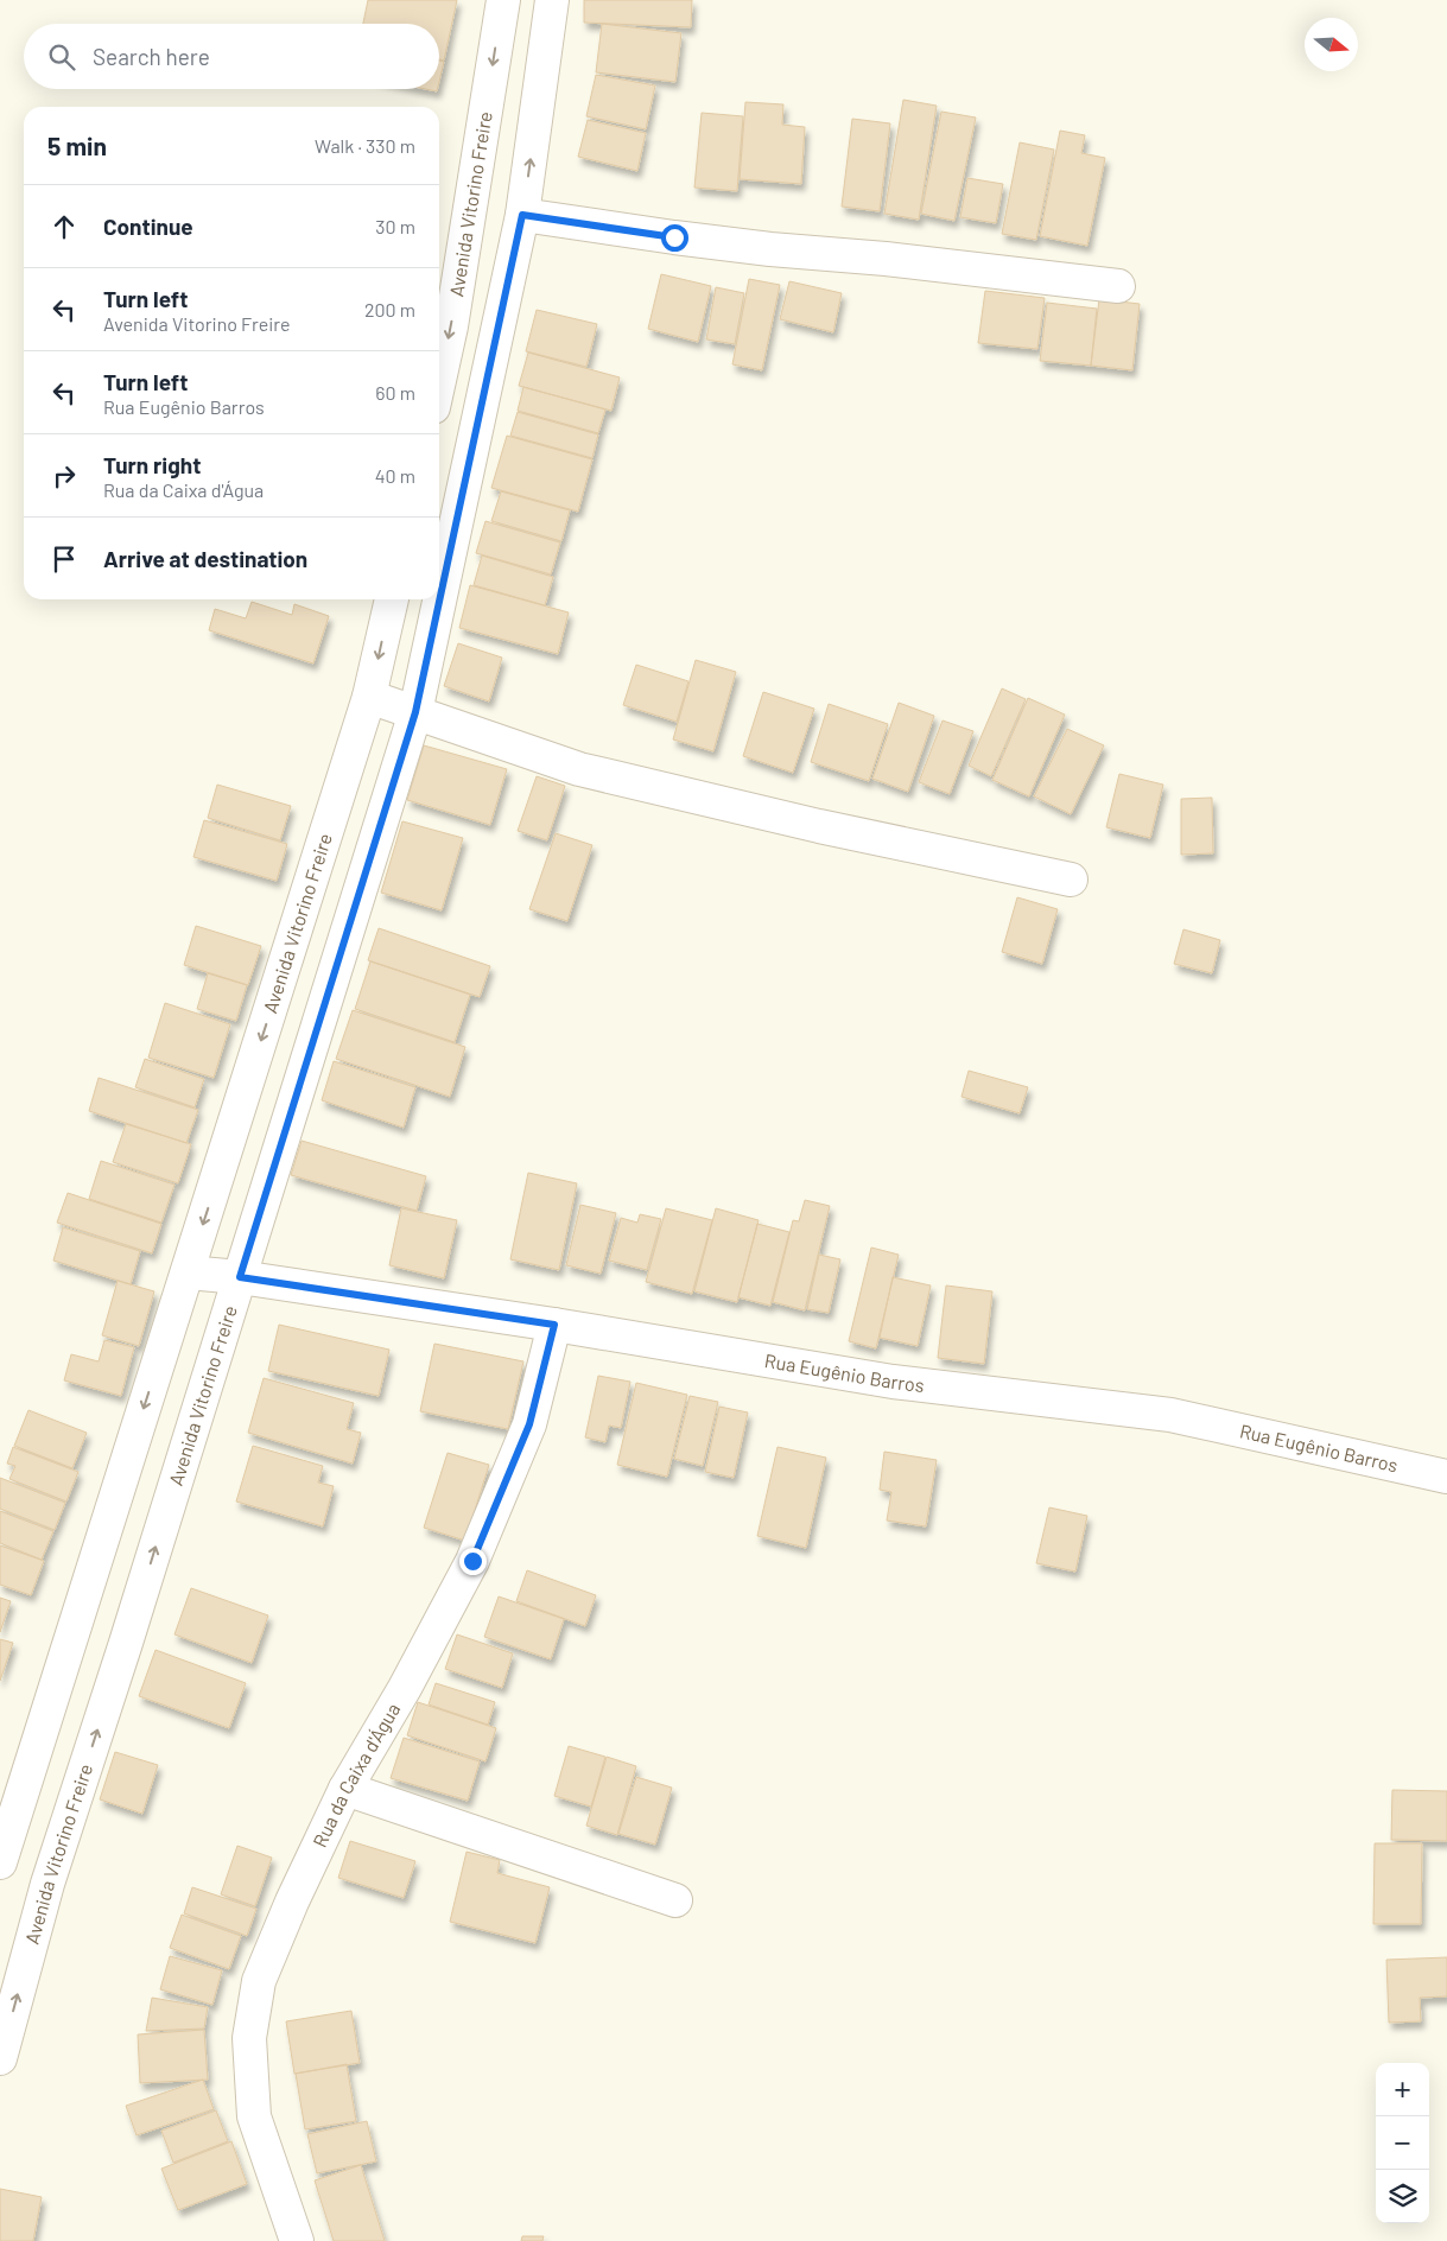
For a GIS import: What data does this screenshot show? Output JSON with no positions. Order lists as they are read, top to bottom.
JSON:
{
  "streets": {
    "street": ["Avenida Vitorino Freire", "Rua Eugênio Barros", "Rua da Caixa d'Água"]
  },
  "crossings": [
    ["Avenida Vitorino Freire", "Rua Eugênio Barros"],
    ["Rua Eugênio Barros", "Rua da Caixa d'Água"]
  ],
  "north": "right",
  "page": {
    "search": "Search here",
    "heading": ["5 min", "Walk · 330 m"],
    "list": [
      ["Continue", "30 m"],
      ["Turn left", "Avenida Vitorino Freire", "200 m"],
      ["Turn left", "Rua Eugênio Barros", "60 m"],
      ["Turn right", "Rua da Caixa d'Água", "40 m"],
      "Arrive at destination"
    ],
    "map_buttons": ["+", "−"]
  }
}
